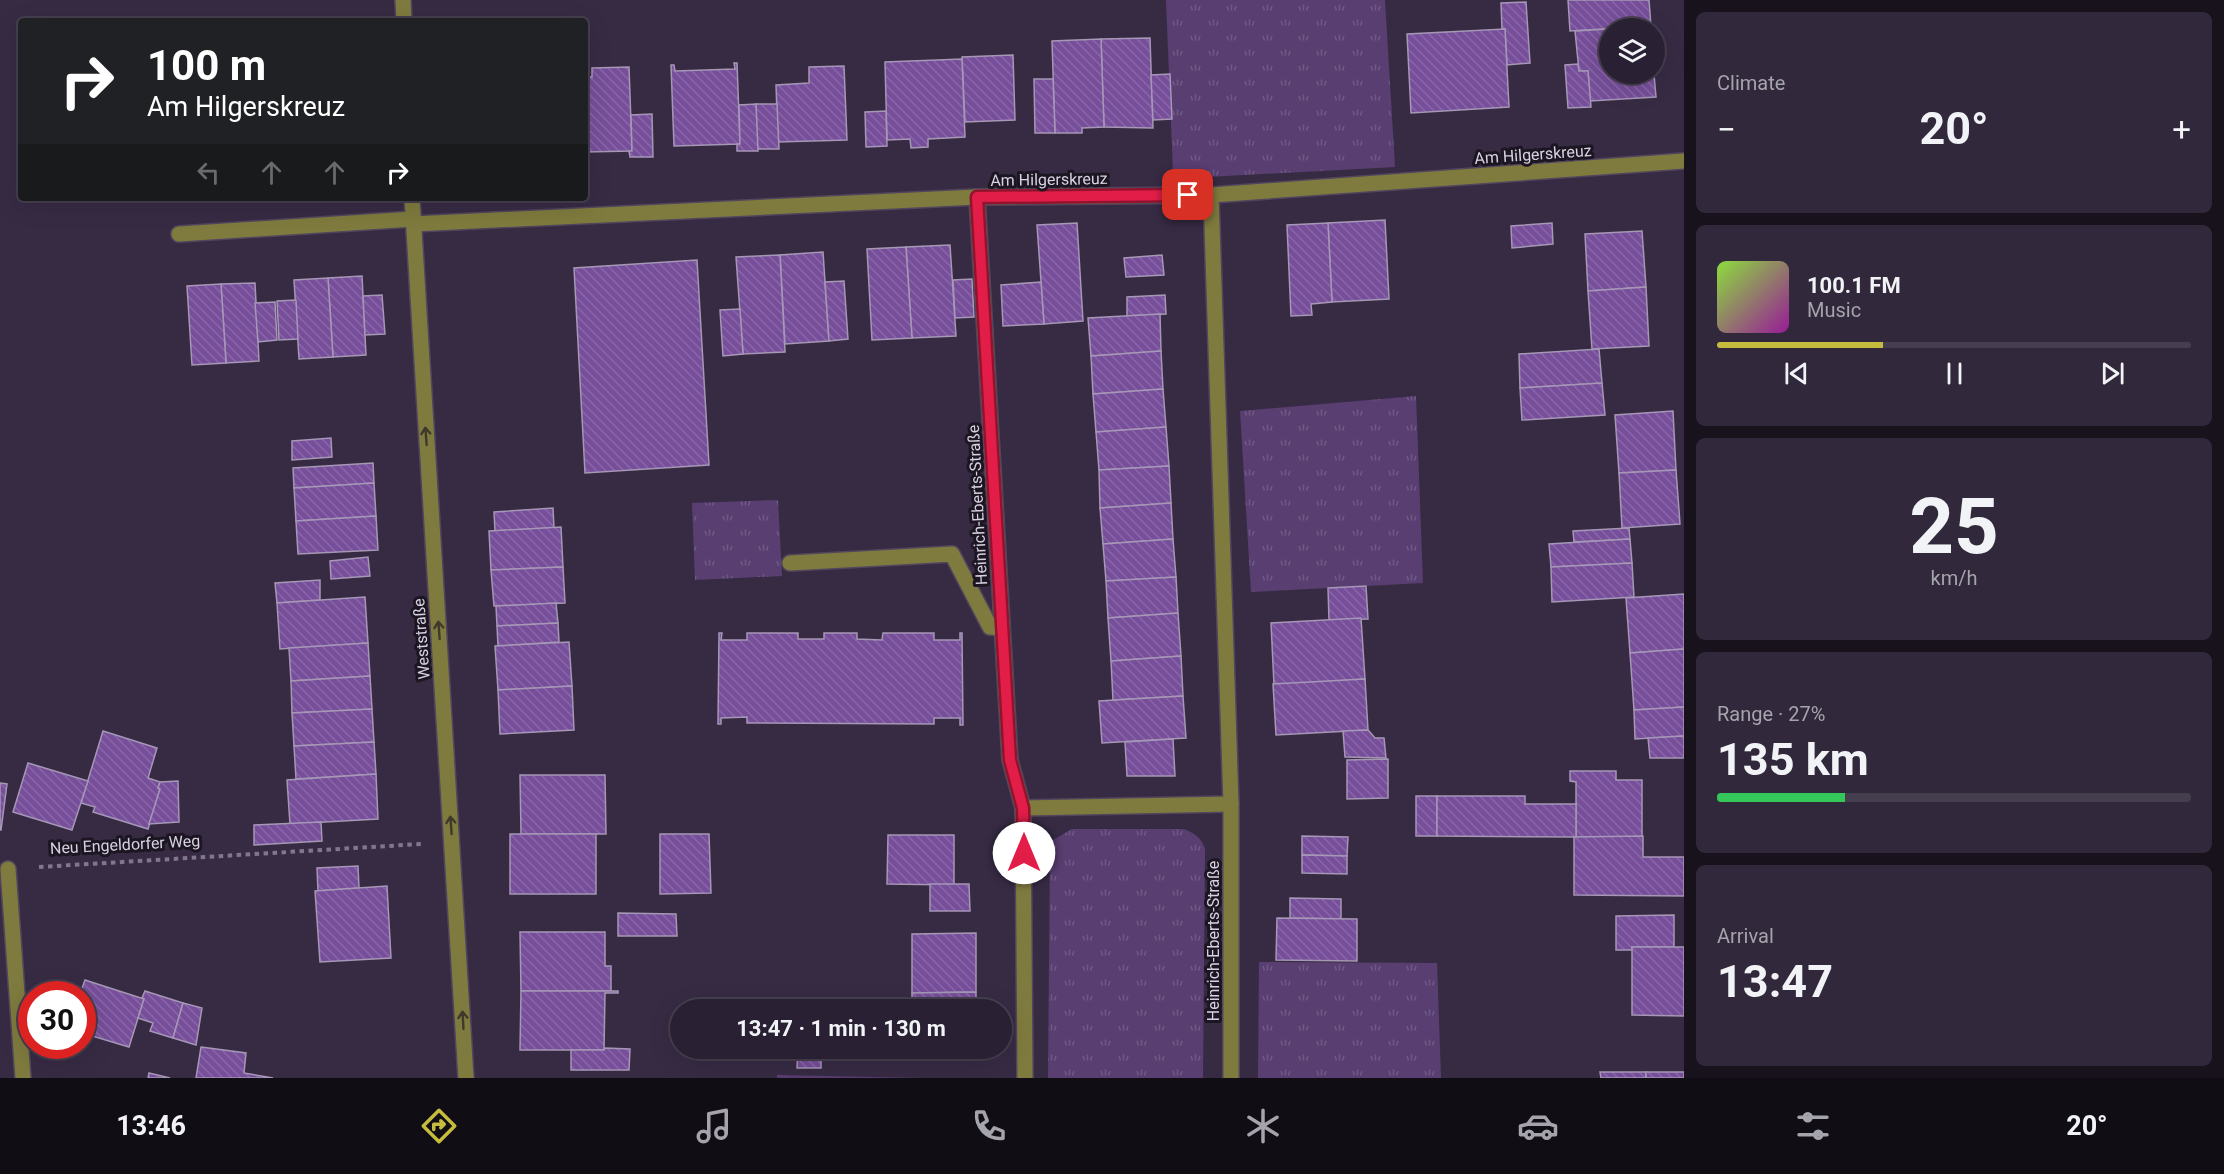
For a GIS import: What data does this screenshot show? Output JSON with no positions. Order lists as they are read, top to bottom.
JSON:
{
  "streets": {
    "street": ["Am Hilgerskreuz", "Heinrich-Eberts-Straße", "Weststraße"],
    "path": ["Neu Engeldorfer Weg"]
  },
  "crossings": [
    ["Am Hilgerskreuz", "Heinrich-Eberts-Straße"],
    ["Am Hilgerskreuz", "Weststraße"],
    ["Weststraße", "Neu Engeldorfer Weg"]
  ],
  "one_way": ["Weststraße"],
  "page": {
    "tile": [
      "Climate",
      ["25", "km/h"],
      ["Range · 27%", "135 km"],
      ["Arrival", "13:47"]
    ],
    "turn": ["100 m", "Am Hilgerskreuz"],
    "heat": ["−", "20°", "+"],
    "song": ["100.1 FM", "Music"],
    "limit": "30",
    "trip": "13:47 · 1 min · 130 m",
    "tabs": ["13:46", "20°"]
  }
}
